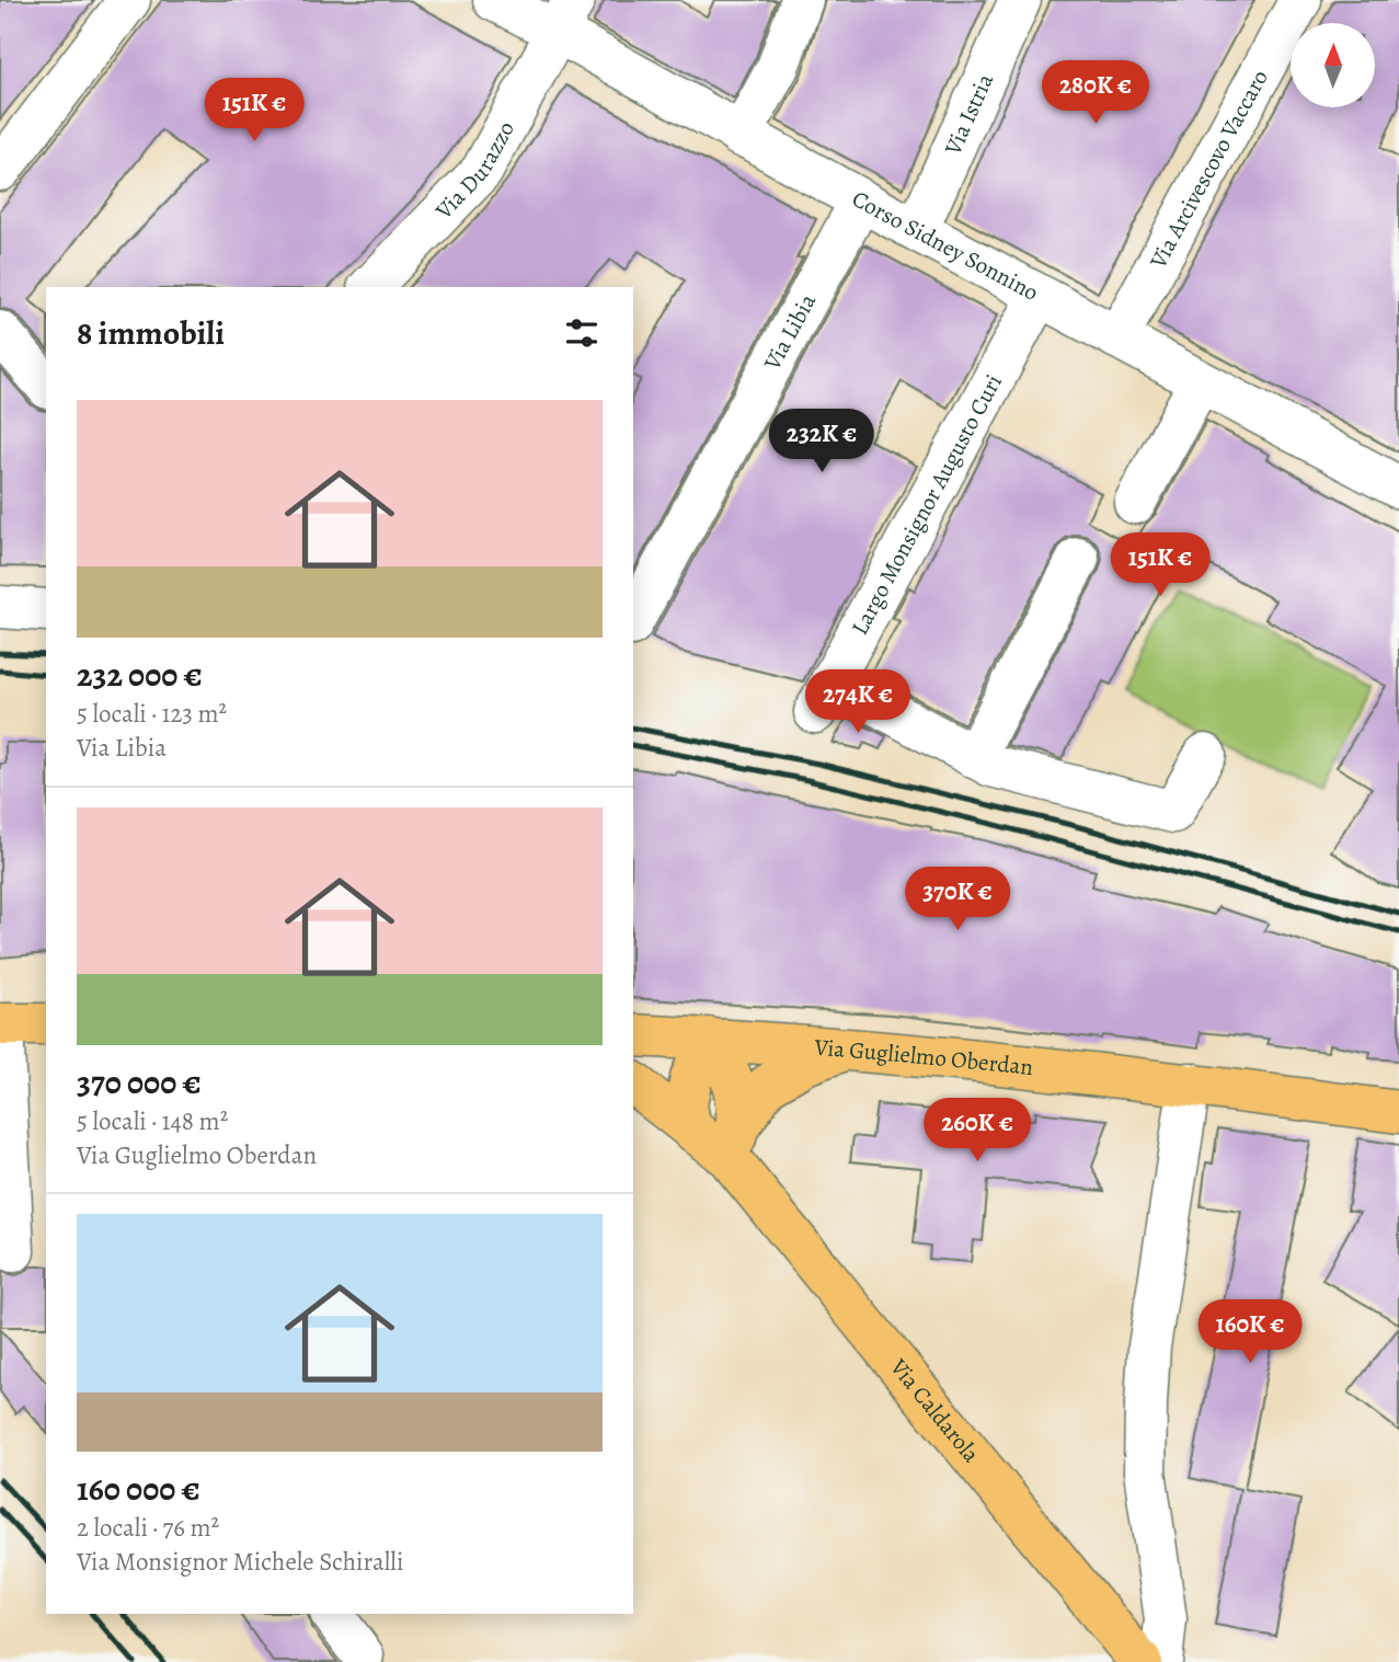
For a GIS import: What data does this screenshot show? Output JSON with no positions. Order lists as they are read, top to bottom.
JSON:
{
  "streets": {
    "main road": ["Via Guglielmo Oberdan", "Via Caldarola"],
    "street": [
      "Via Istria",
      "Via Durazzo",
      "Via Arcivescovo Vaccaro",
      "Corso Sidney Sonnino",
      "Via Libia",
      "Largo Monsignor Augusto Curi"
    ]
  },
  "crossings": [
    ["Via Istria", "Corso Sidney Sonnino"],
    ["Via Durazzo", "Corso Sidney Sonnino"],
    ["Via Arcivescovo Vaccaro", "Corso Sidney Sonnino"],
    ["Corso Sidney Sonnino", "Via Libia"],
    ["Corso Sidney Sonnino", "Largo Monsignor Augusto Curi"]
  ],
  "north": "top",
  "page": {
    "price": [
      "280K €",
      "151K €",
      "232K €",
      "151K €",
      "274K €",
      "370K €",
      "260K €",
      "160K €"
    ],
    "heading": "8 immobili",
    "list": [
      {
        "name": "232 000 €",
        "note": "5 locali · 123 m² · Via Libia"
      },
      {
        "name": "370 000 €",
        "note": "5 locali · 148 m² · Via Guglielmo Oberdan"
      },
      {
        "name": "160 000 €",
        "note": "2 locali · 76 m² · Via Monsignor Michele Schiralli"
      }
    ]
  }
}
